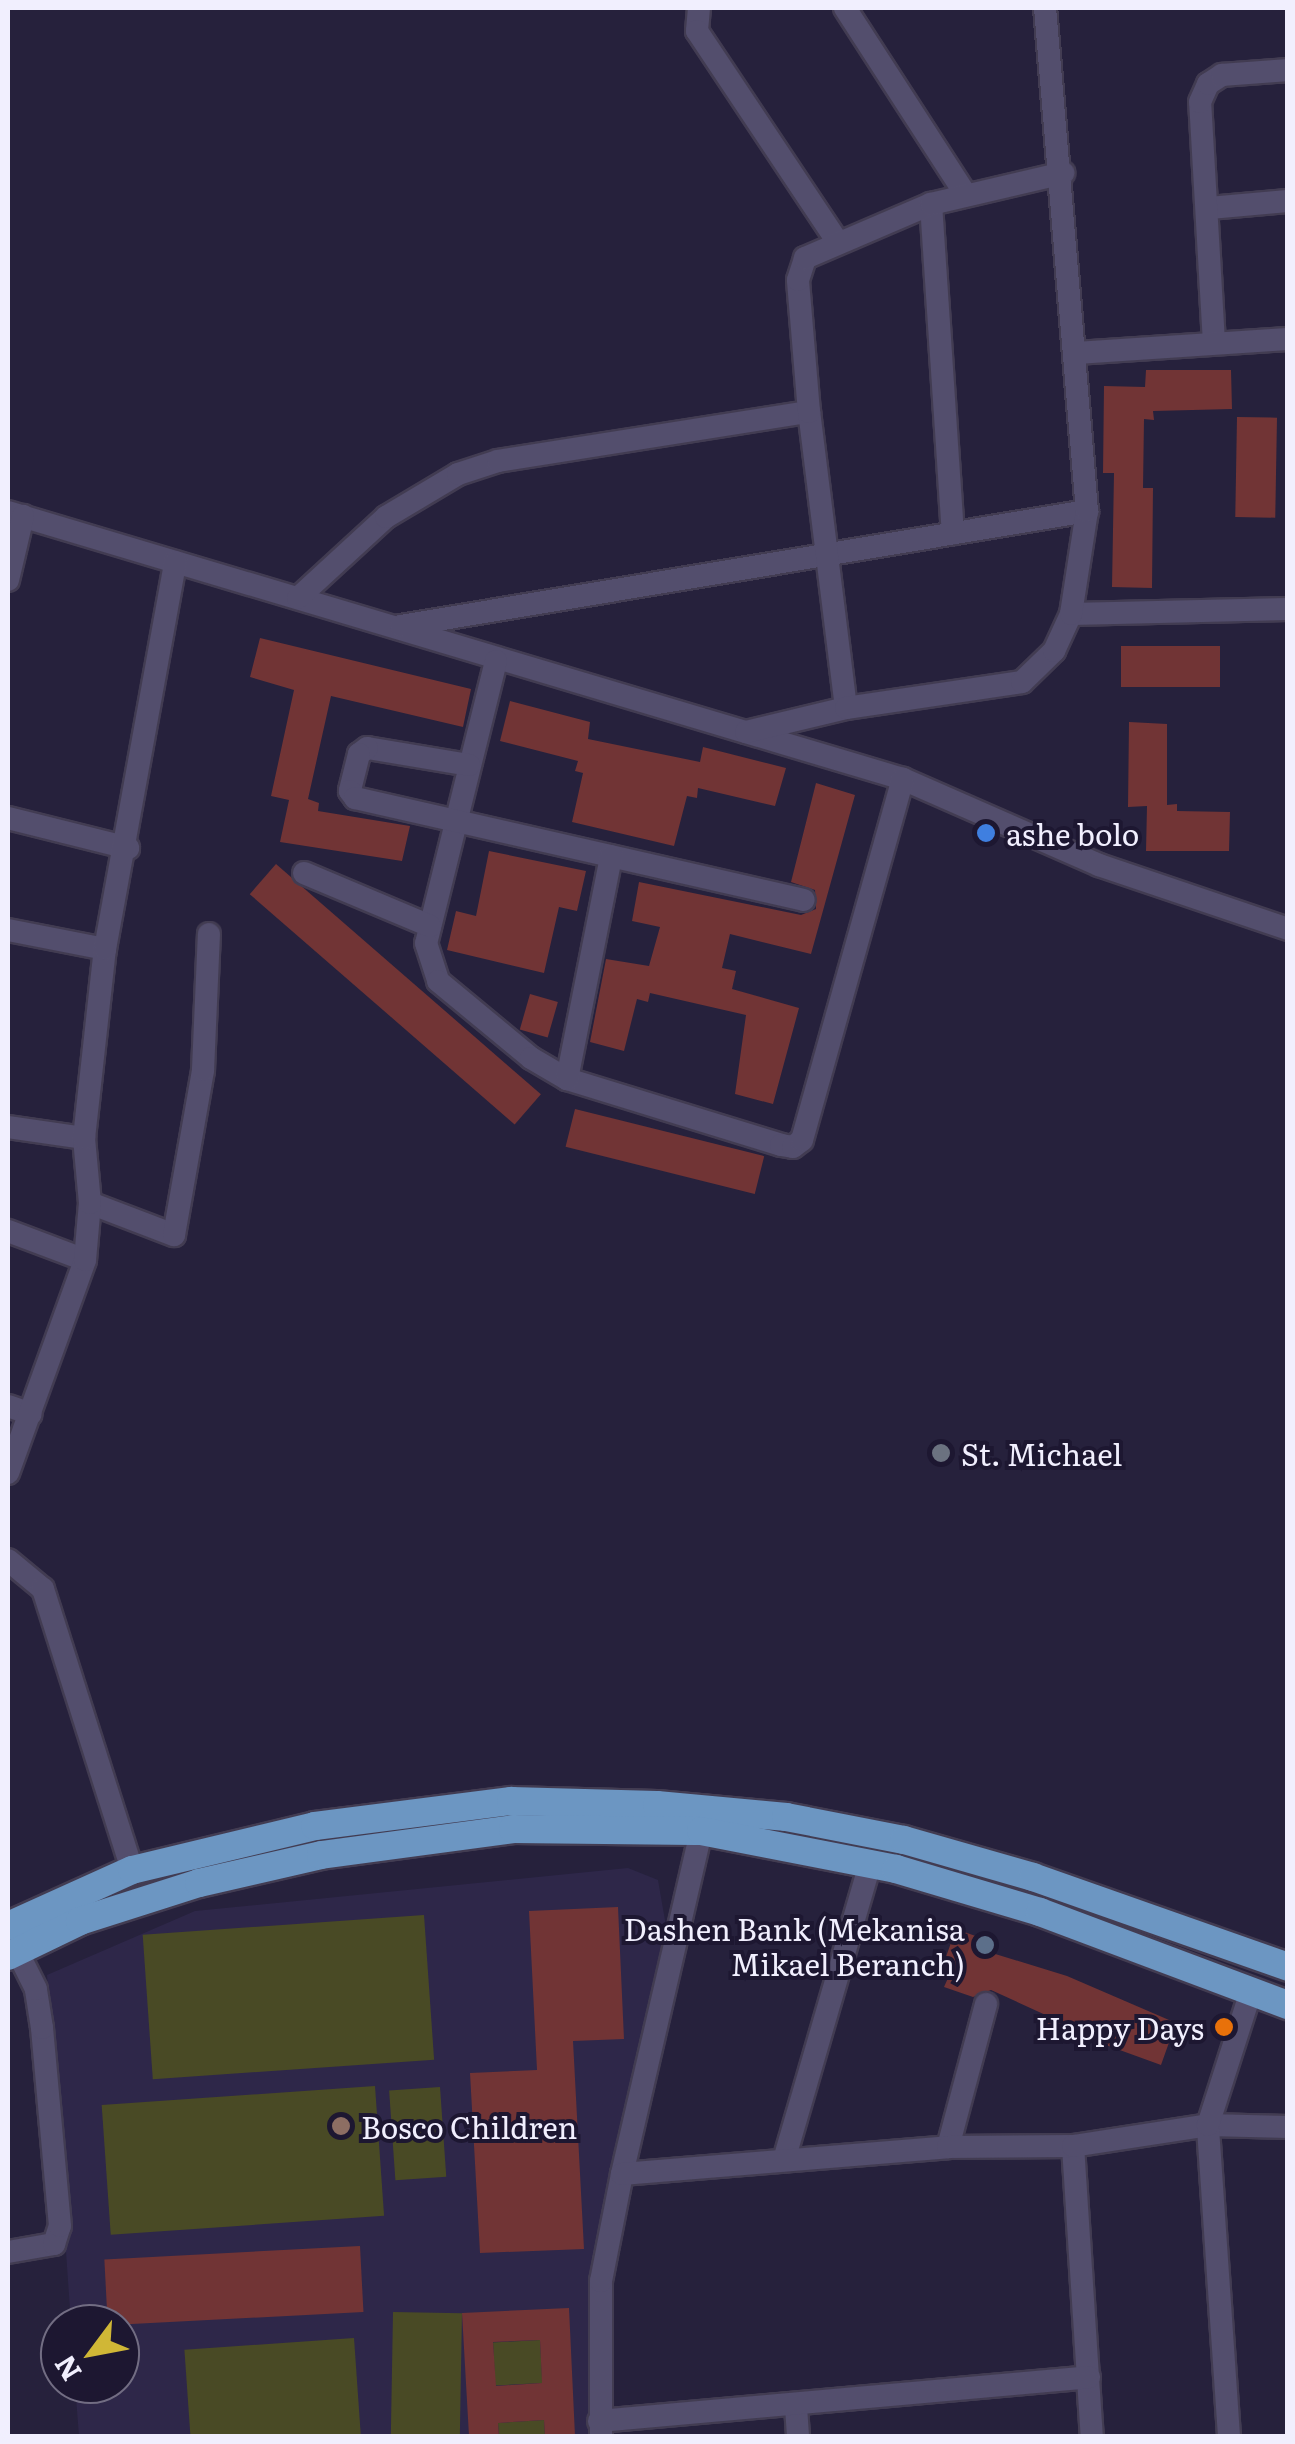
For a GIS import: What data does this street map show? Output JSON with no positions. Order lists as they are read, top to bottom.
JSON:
{
  "places": [
    "ashe bolo",
    "St. Michael",
    "Dashen Bank (Mekanisa Mikael Beranch)",
    "Happy Days",
    "Bosco Children"
  ],
  "north": "bottom left"
}
